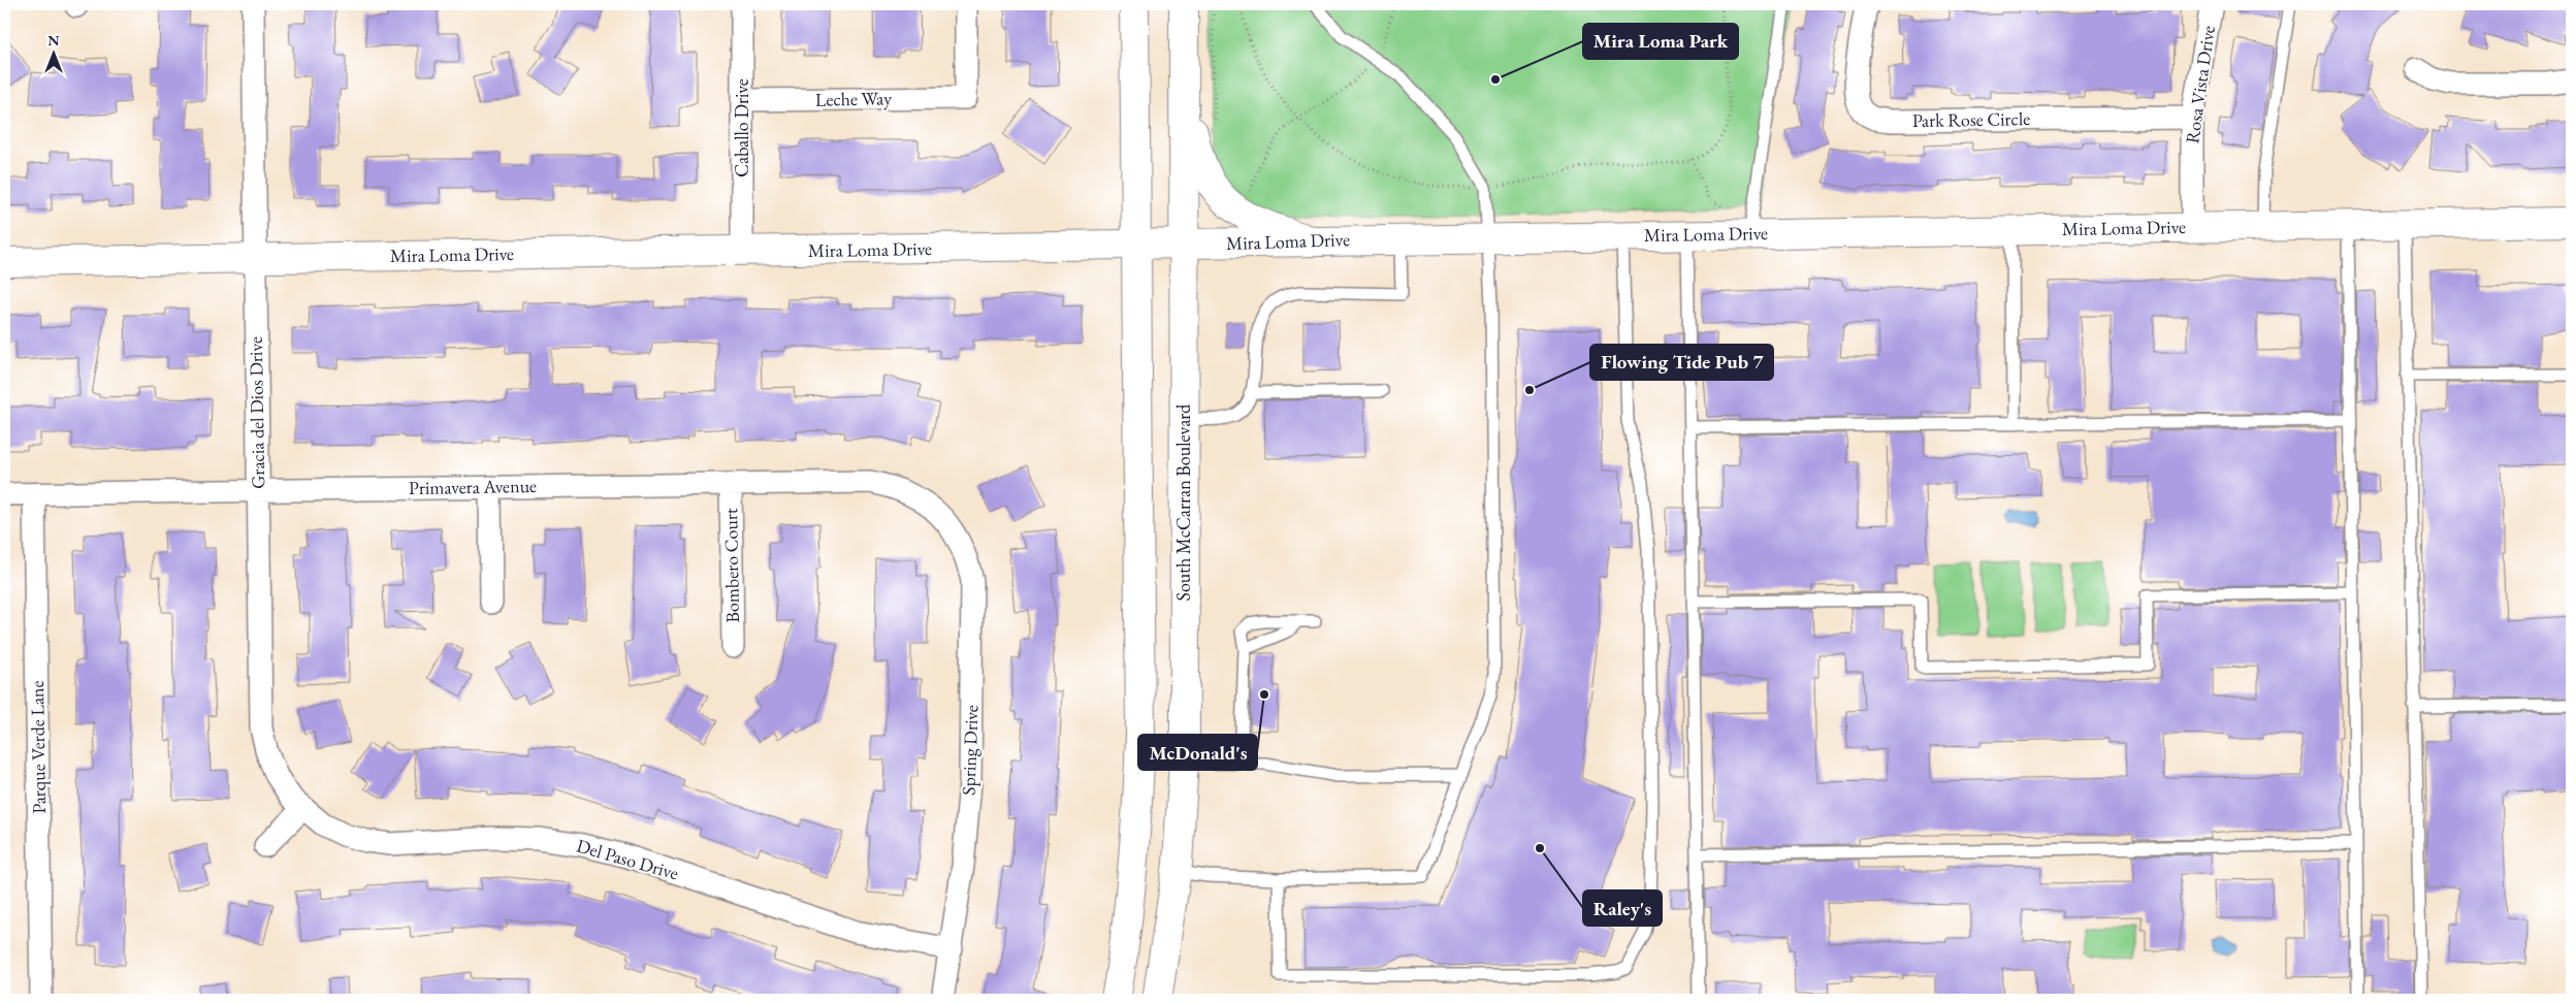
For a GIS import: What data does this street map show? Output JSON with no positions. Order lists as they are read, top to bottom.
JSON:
{
  "streets": {
    "main road": ["Mira Loma Drive", "South McCarran Boulevard"],
    "street": [
      "Rosa Vista Drive",
      "Leche Way",
      "Park Rose Circle",
      "Caballo Drive",
      "Gracia del Dios Drive",
      "Primavera Avenue",
      "Bombero Court",
      "Parque Verde Lane",
      "Spring Drive",
      "Del Paso Drive"
    ]
  },
  "crossings": [
    ["Rosa Vista Drive", "Park Rose Circle"],
    ["Rosa Vista Drive", "Mira Loma Drive"],
    ["Leche Way", "Caballo Drive"],
    ["Caballo Drive", "Mira Loma Drive"],
    ["Mira Loma Drive", "Gracia del Dios Drive"],
    ["Mira Loma Drive", "South McCarran Boulevard"],
    ["Gracia del Dios Drive", "Primavera Avenue"],
    ["Gracia del Dios Drive", "Del Paso Drive"],
    ["Primavera Avenue", "Bombero Court"],
    ["Primavera Avenue", "Parque Verde Lane"],
    ["Primavera Avenue", "Spring Drive"],
    ["Spring Drive", "Del Paso Drive"]
  ],
  "places": [
    "Mira Loma Park",
    "Flowing Tide Pub 7",
    "McDonald's",
    "Raley's"
  ],
  "north": "top"
}
